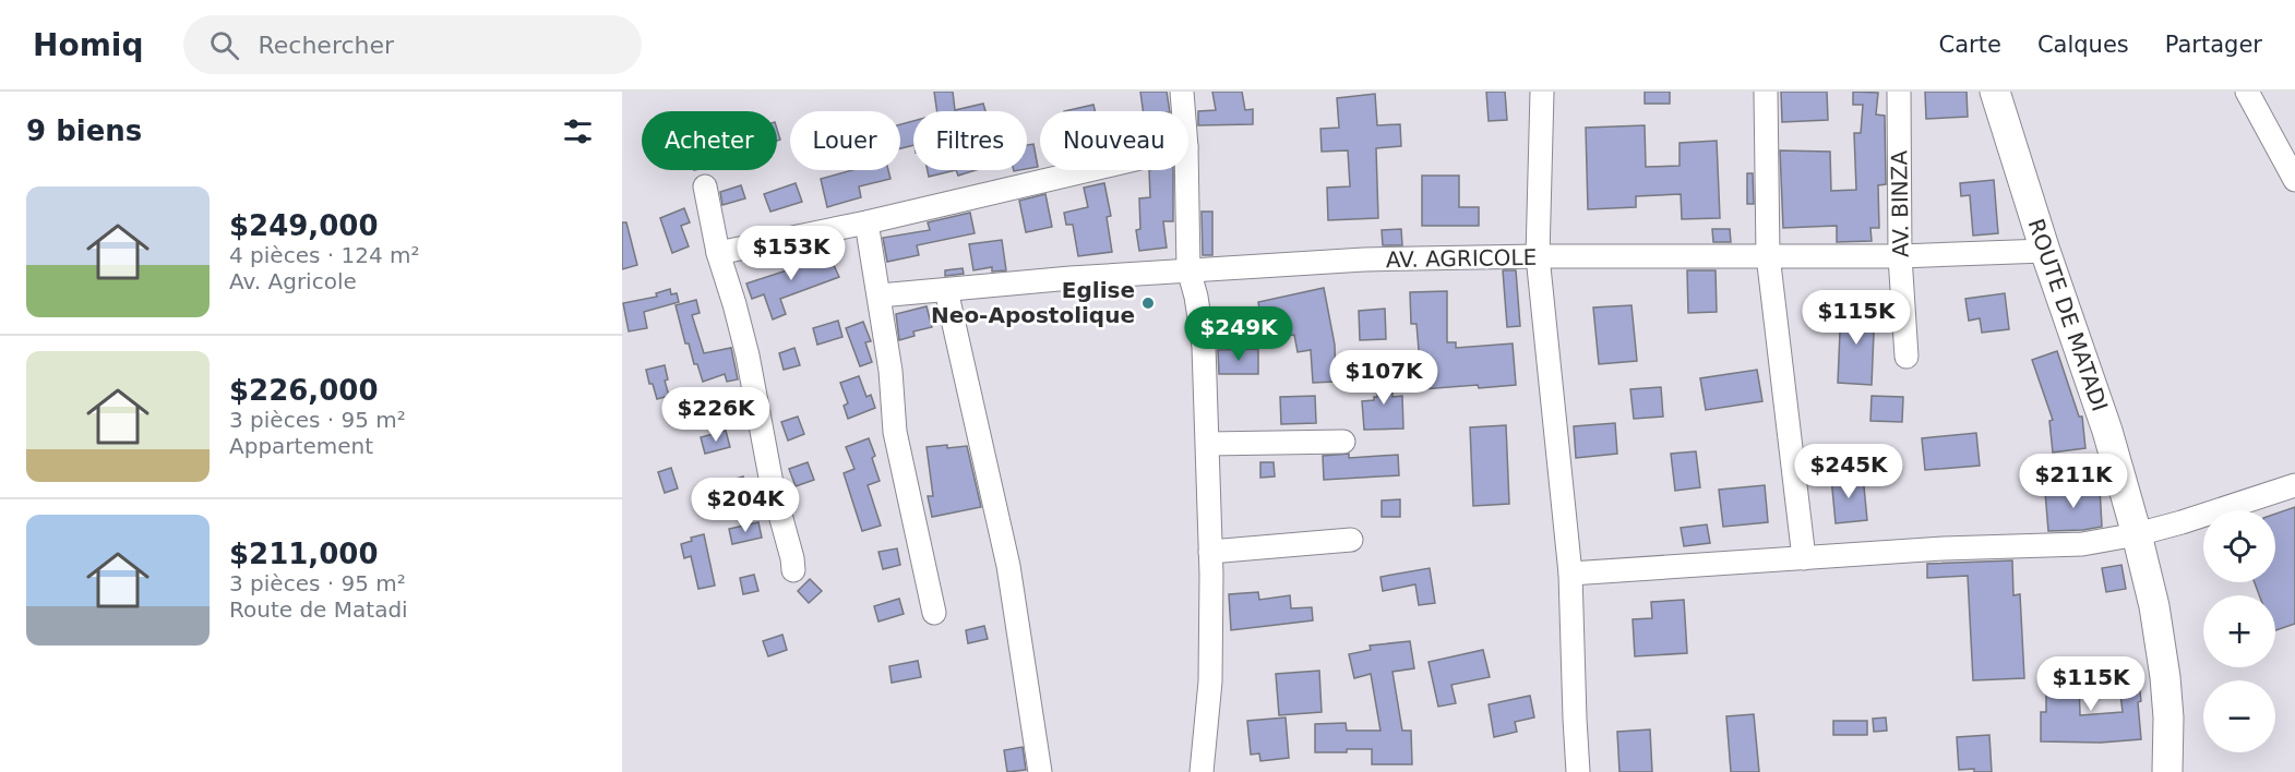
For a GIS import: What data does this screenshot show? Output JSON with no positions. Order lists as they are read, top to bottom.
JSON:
{
  "streets": {
    "main road": ["ROUTE DE MATADI"],
    "street": ["AV. BINZA", "AV. AGRICOLE"]
  },
  "crossings": [
    ["AV. BINZA", "AV. AGRICOLE"],
    ["AV. AGRICOLE", "ROUTE DE MATADI"]
  ],
  "places": ["Eglise Neo-Apostolique"],
  "page": {
    "header": "Homiq",
    "search": "Rechercher",
    "nav": ["Carte", "Calques", "Partager"],
    "heading": "9 biens",
    "chip": [
      "Acheter",
      "Louer",
      "Filtres",
      "Nouveau"
    ],
    "list": [
      {
        "name": "$249,000",
        "note": "4 pièces · 124 m² · Av. Agricole"
      },
      {
        "name": "$226,000",
        "note": "3 pièces · 95 m² · Appartement"
      },
      {
        "name": "$211,000",
        "note": "3 pièces · 95 m² · Route de Matadi"
      }
    ],
    "price": [
      "$153K",
      "$115K",
      "$249K",
      "$107K",
      "$226K",
      "$245K",
      "$211K",
      "$204K",
      "$115K"
    ],
    "map_buttons": ["+", "−"]
  }
}
